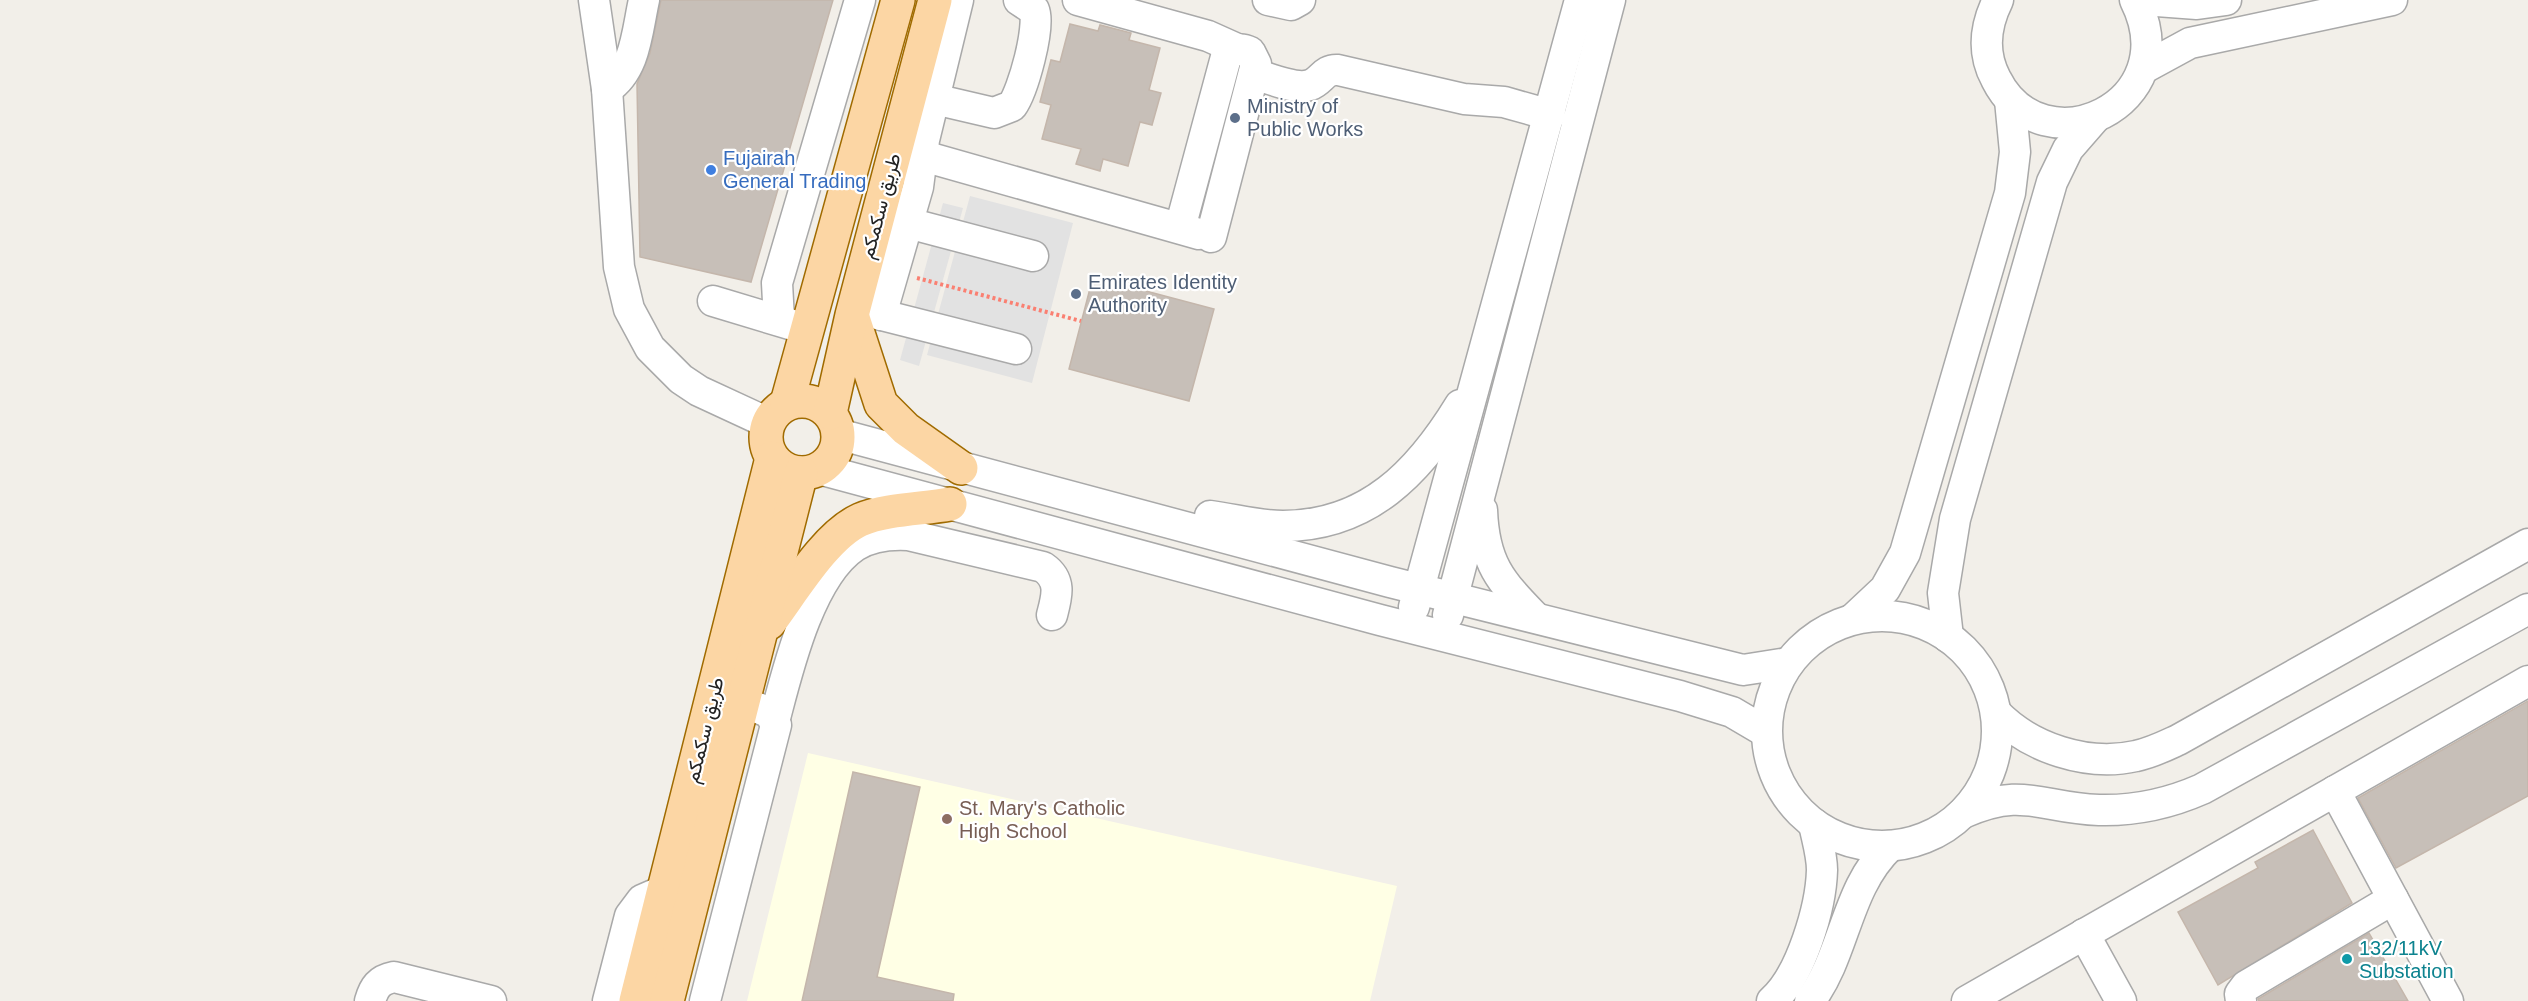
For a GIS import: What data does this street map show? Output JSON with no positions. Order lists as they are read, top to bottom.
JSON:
{
  "streets": {
    "main road": ["طريق سكمكم"]
  },
  "places": [
    "Ministry of Public Works",
    "Fujairah General Trading",
    "Emirates Identity Authority",
    "St. Mary's Catholic High School",
    "132/11kV Substation"
  ]
}
